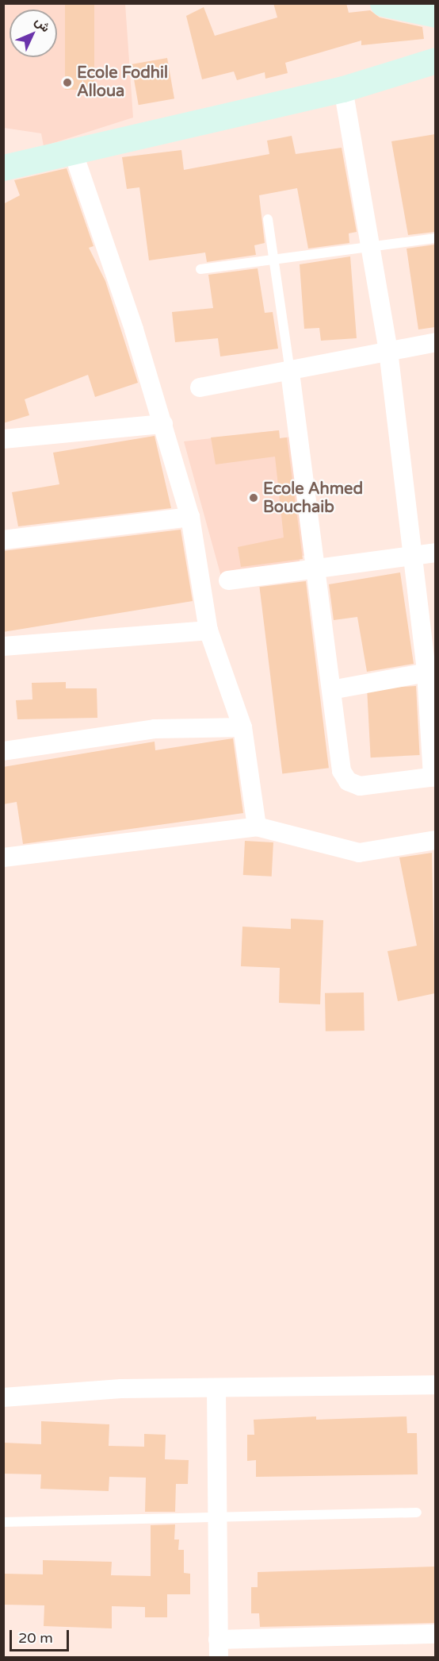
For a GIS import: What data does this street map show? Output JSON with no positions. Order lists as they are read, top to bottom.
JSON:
{
  "places": ["Ecole Fodhil Alloua", "Ecole Ahmed Bouchaib"],
  "scale_bar": "20 m",
  "north": "top right"
}
